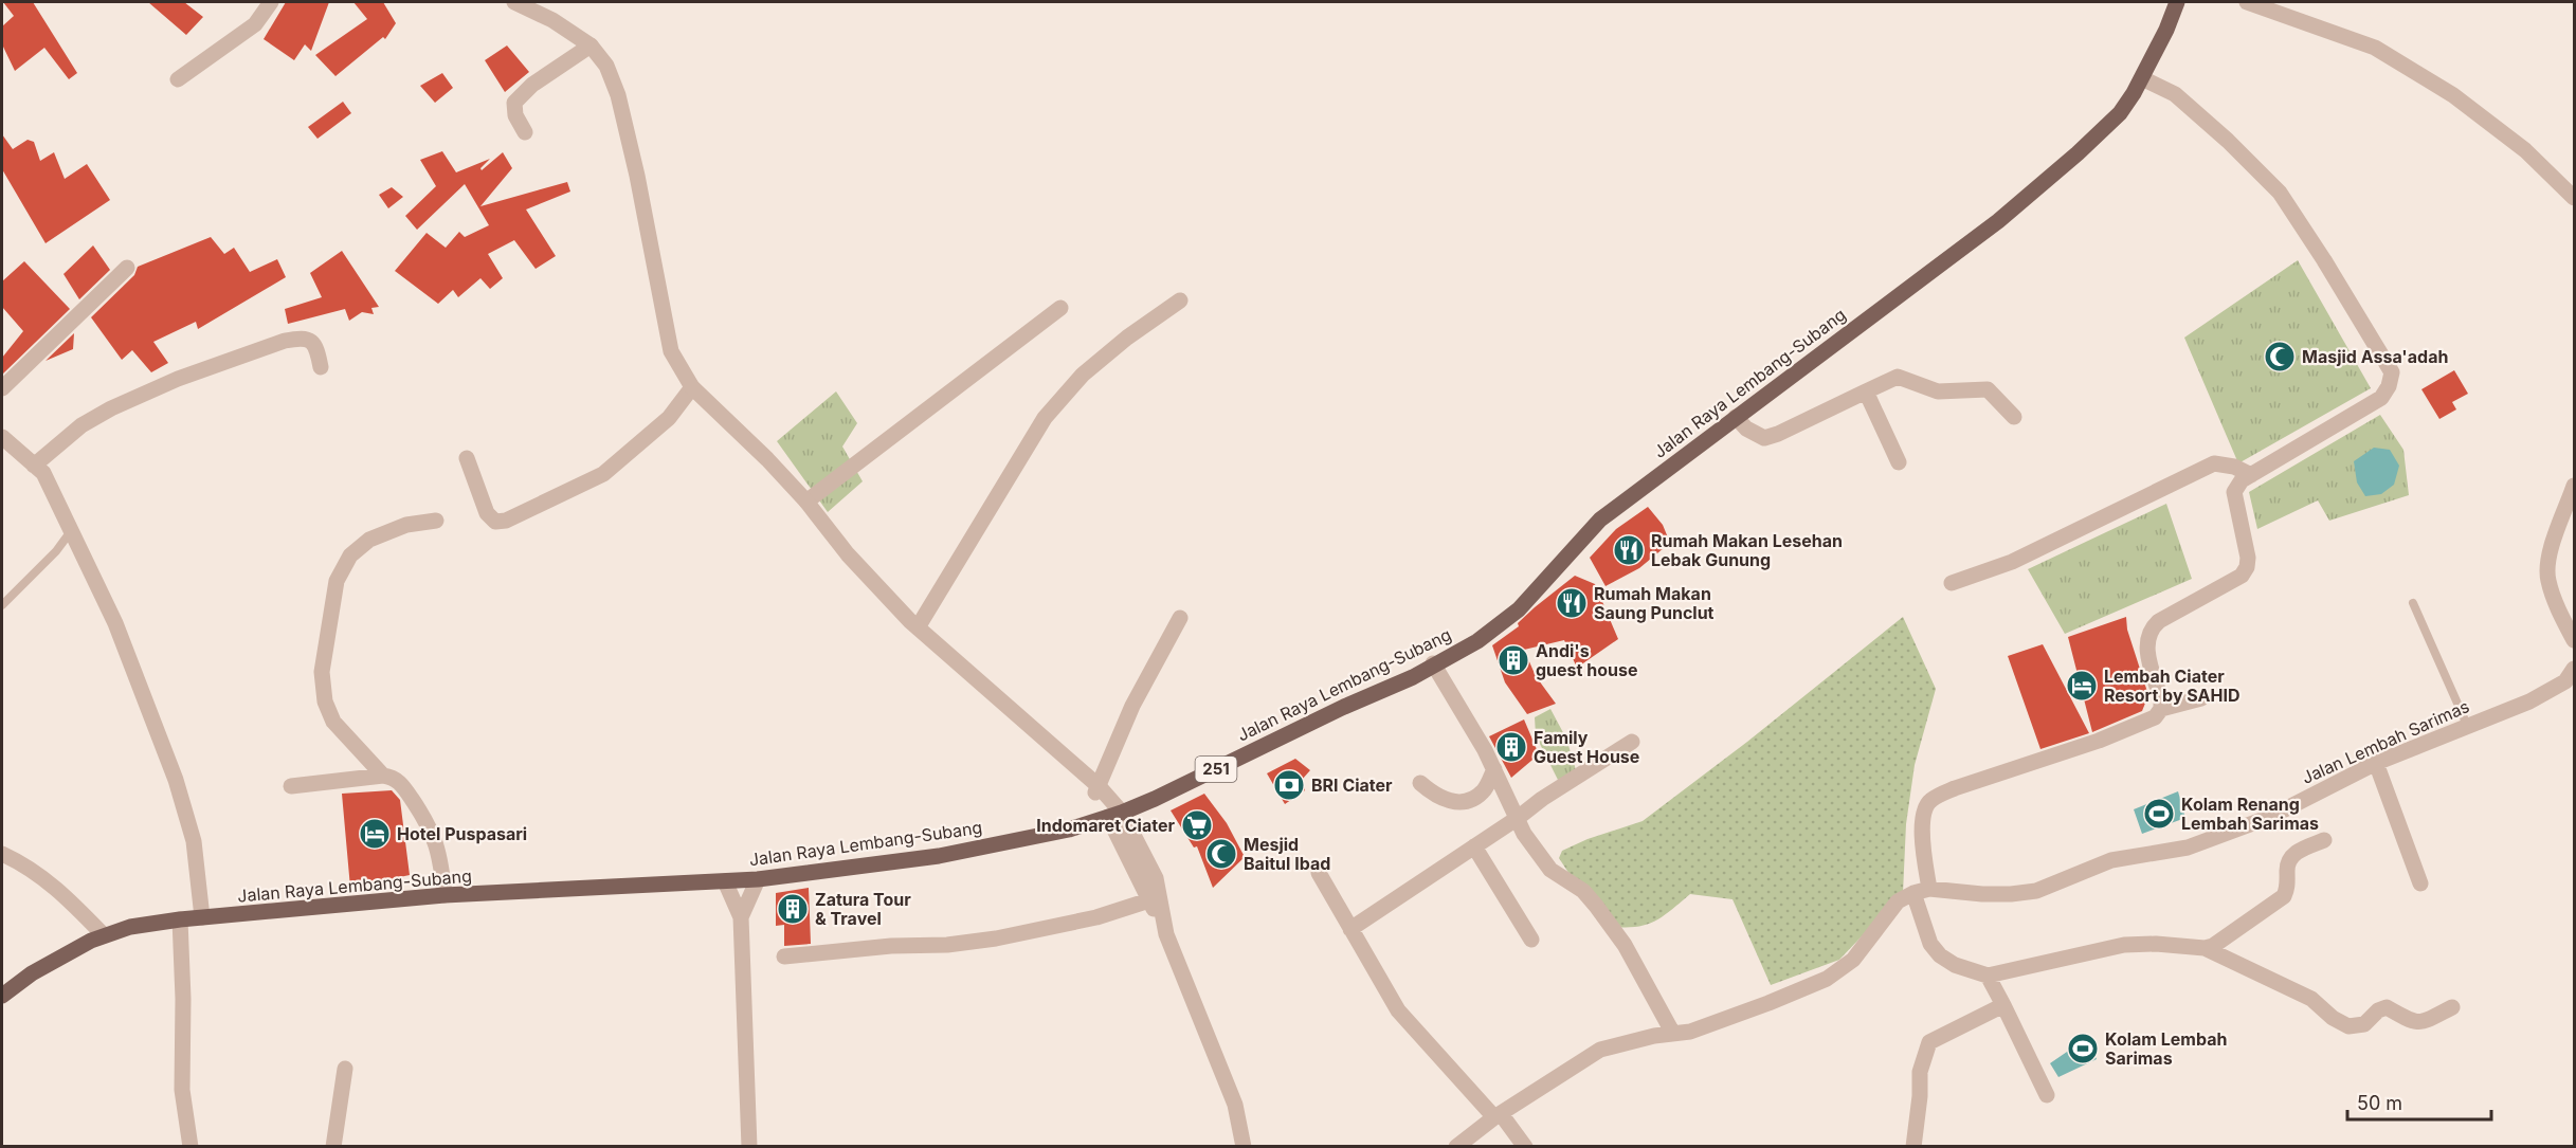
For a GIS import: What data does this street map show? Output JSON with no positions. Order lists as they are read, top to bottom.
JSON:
{
  "streets": {
    "main road": ["Jalan Raya Lembang-Subang", "251"],
    "street": ["Jalan Lembah Sarimas"]
  },
  "places": {
    "mosque": ["Masjid Assa'adah", "Mesjid Baitul Ibad"],
    "restaurant": ["Rumah Makan Lesehan Lebak Gunung", "Rumah Makan Saung Punclut"],
    "building": ["Andi's guest house", "Family Guest House", "Zatura Tour & Travel"],
    "hotel": ["Lembah Ciater Resort by SAHID", "Hotel Puspasari"],
    "bank": ["BRI Ciater"],
    "sports": ["Kolam Renang Lembah Sarimas", "Kolam Lembah Sarimas"],
    "supermarket": ["Indomaret Ciater"]
  },
  "scale_bar": "50 m"
}
